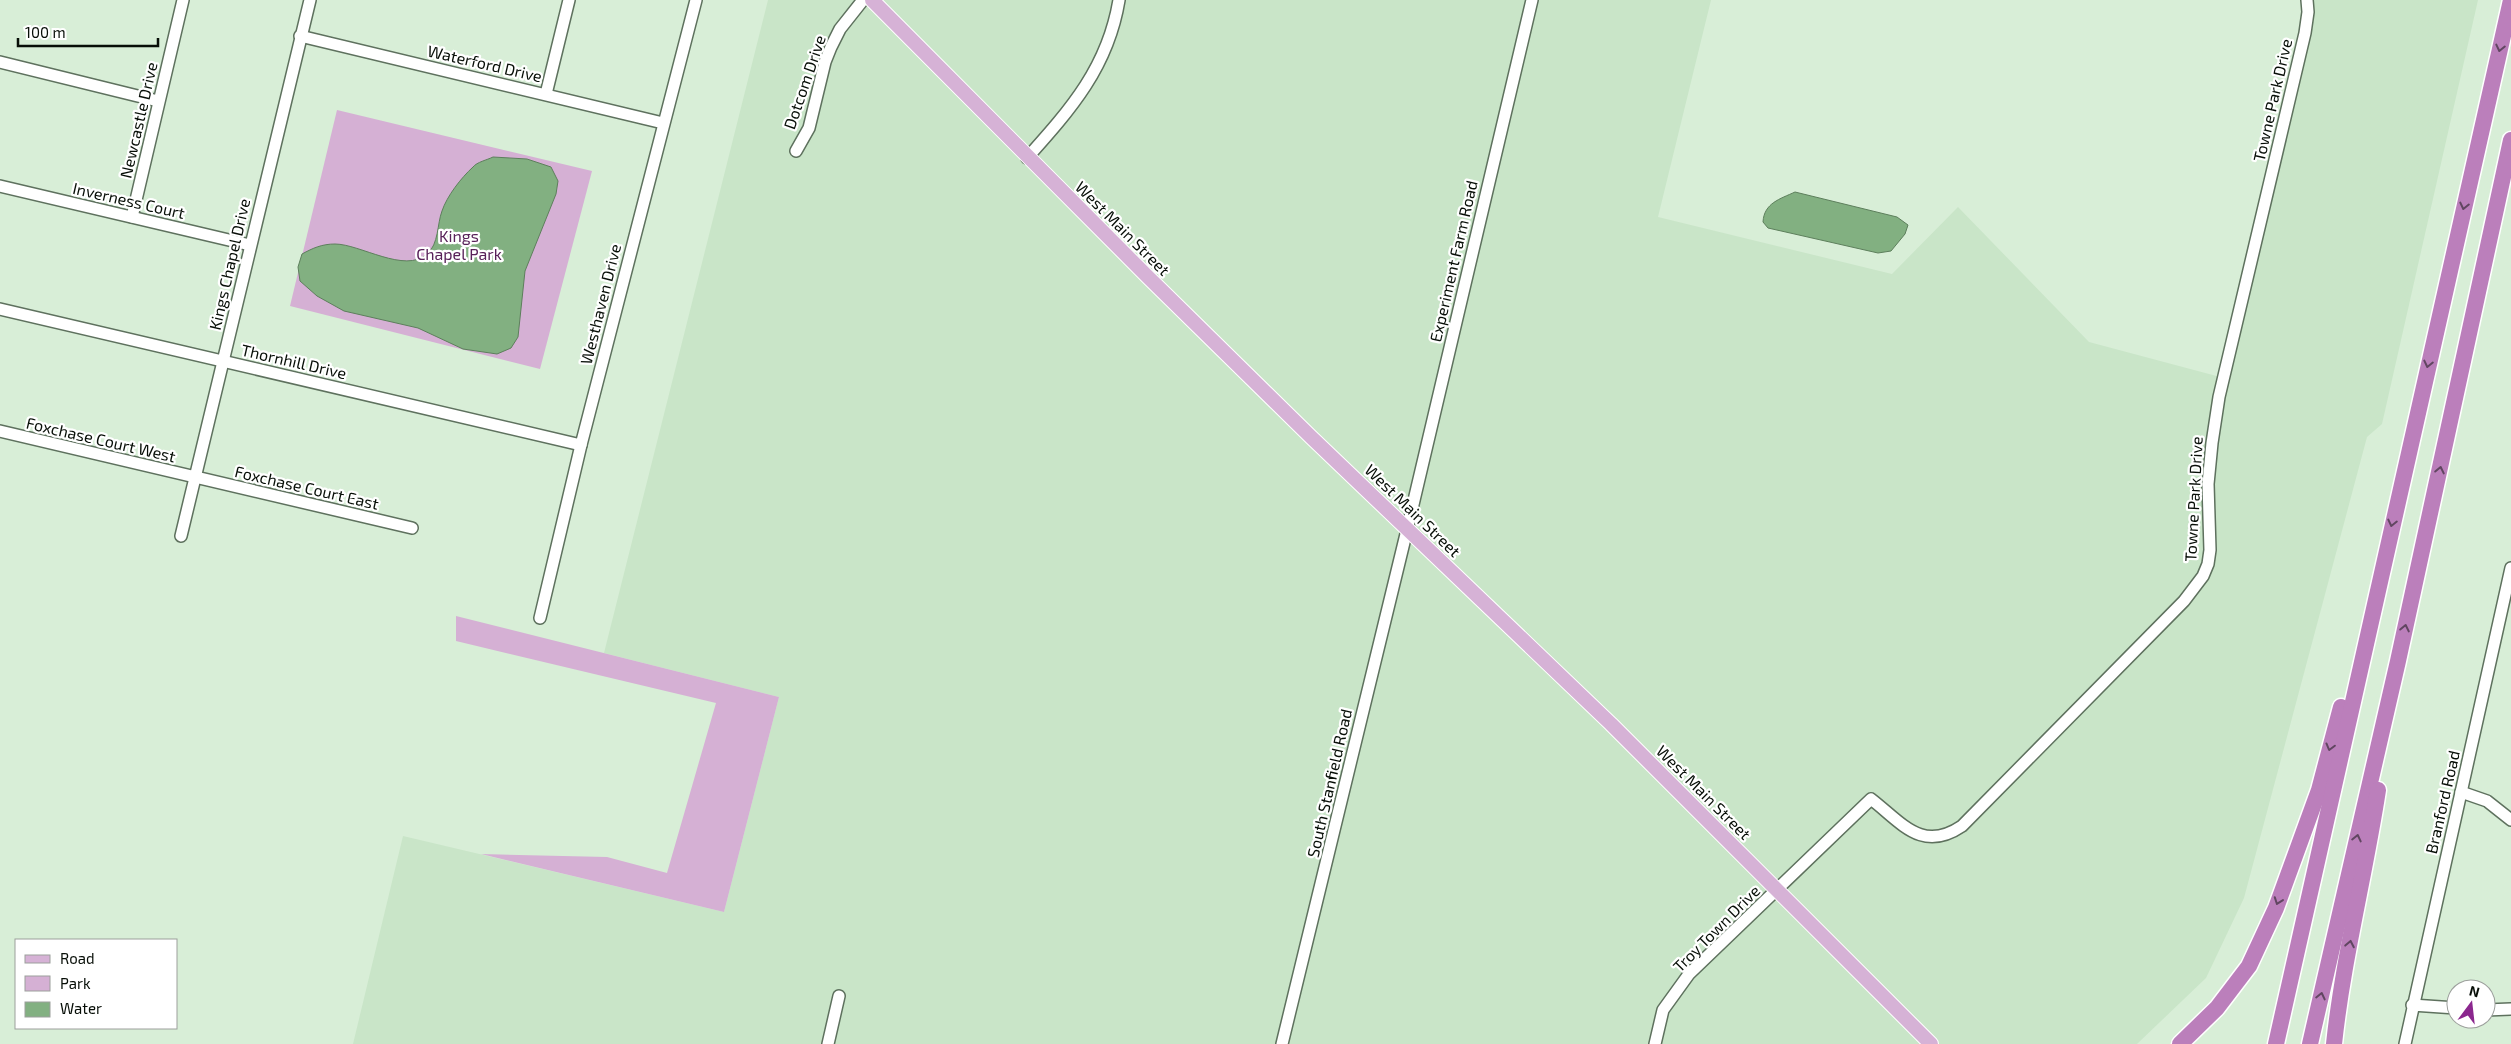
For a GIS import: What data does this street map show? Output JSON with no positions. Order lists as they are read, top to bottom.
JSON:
{
  "streets": {
    "main road": ["West Main Street"],
    "street": [
      "Waterford Drive",
      "Dotcom Drive",
      "Towne Park Drive",
      "Newcastle Drive",
      "Inverness Court",
      "Experiment Farm Road",
      "Kings Chapel Drive",
      "Westhaven Drive",
      "Thornhill Drive",
      "Foxchase Court West",
      "Foxchase Court East",
      "South Stanfield Road",
      "Branford Road",
      "Troy Town Drive"
    ]
  },
  "crossings": [
    ["Waterford Drive", "Kings Chapel Drive"],
    ["Waterford Drive", "Westhaven Drive"],
    ["Towne Park Drive", "West Main Street"],
    ["Towne Park Drive", "Troy Town Drive"],
    ["Newcastle Drive", "Inverness Court"],
    ["Inverness Court", "Kings Chapel Drive"],
    ["West Main Street", "Experiment Farm Road"],
    ["West Main Street", "South Stanfield Road"],
    ["West Main Street", "Troy Town Drive"],
    ["Experiment Farm Road", "South Stanfield Road"],
    ["Kings Chapel Drive", "Thornhill Drive"],
    ["Kings Chapel Drive", "Foxchase Court West"],
    ["Kings Chapel Drive", "Foxchase Court East"],
    ["Westhaven Drive", "Thornhill Drive"],
    ["Foxchase Court West", "Foxchase Court East"]
  ],
  "parks": ["Kings Chapel Park"],
  "legend": ["Road", "Park", "Water"],
  "scale_bar": "100 m",
  "north": "top"
}
